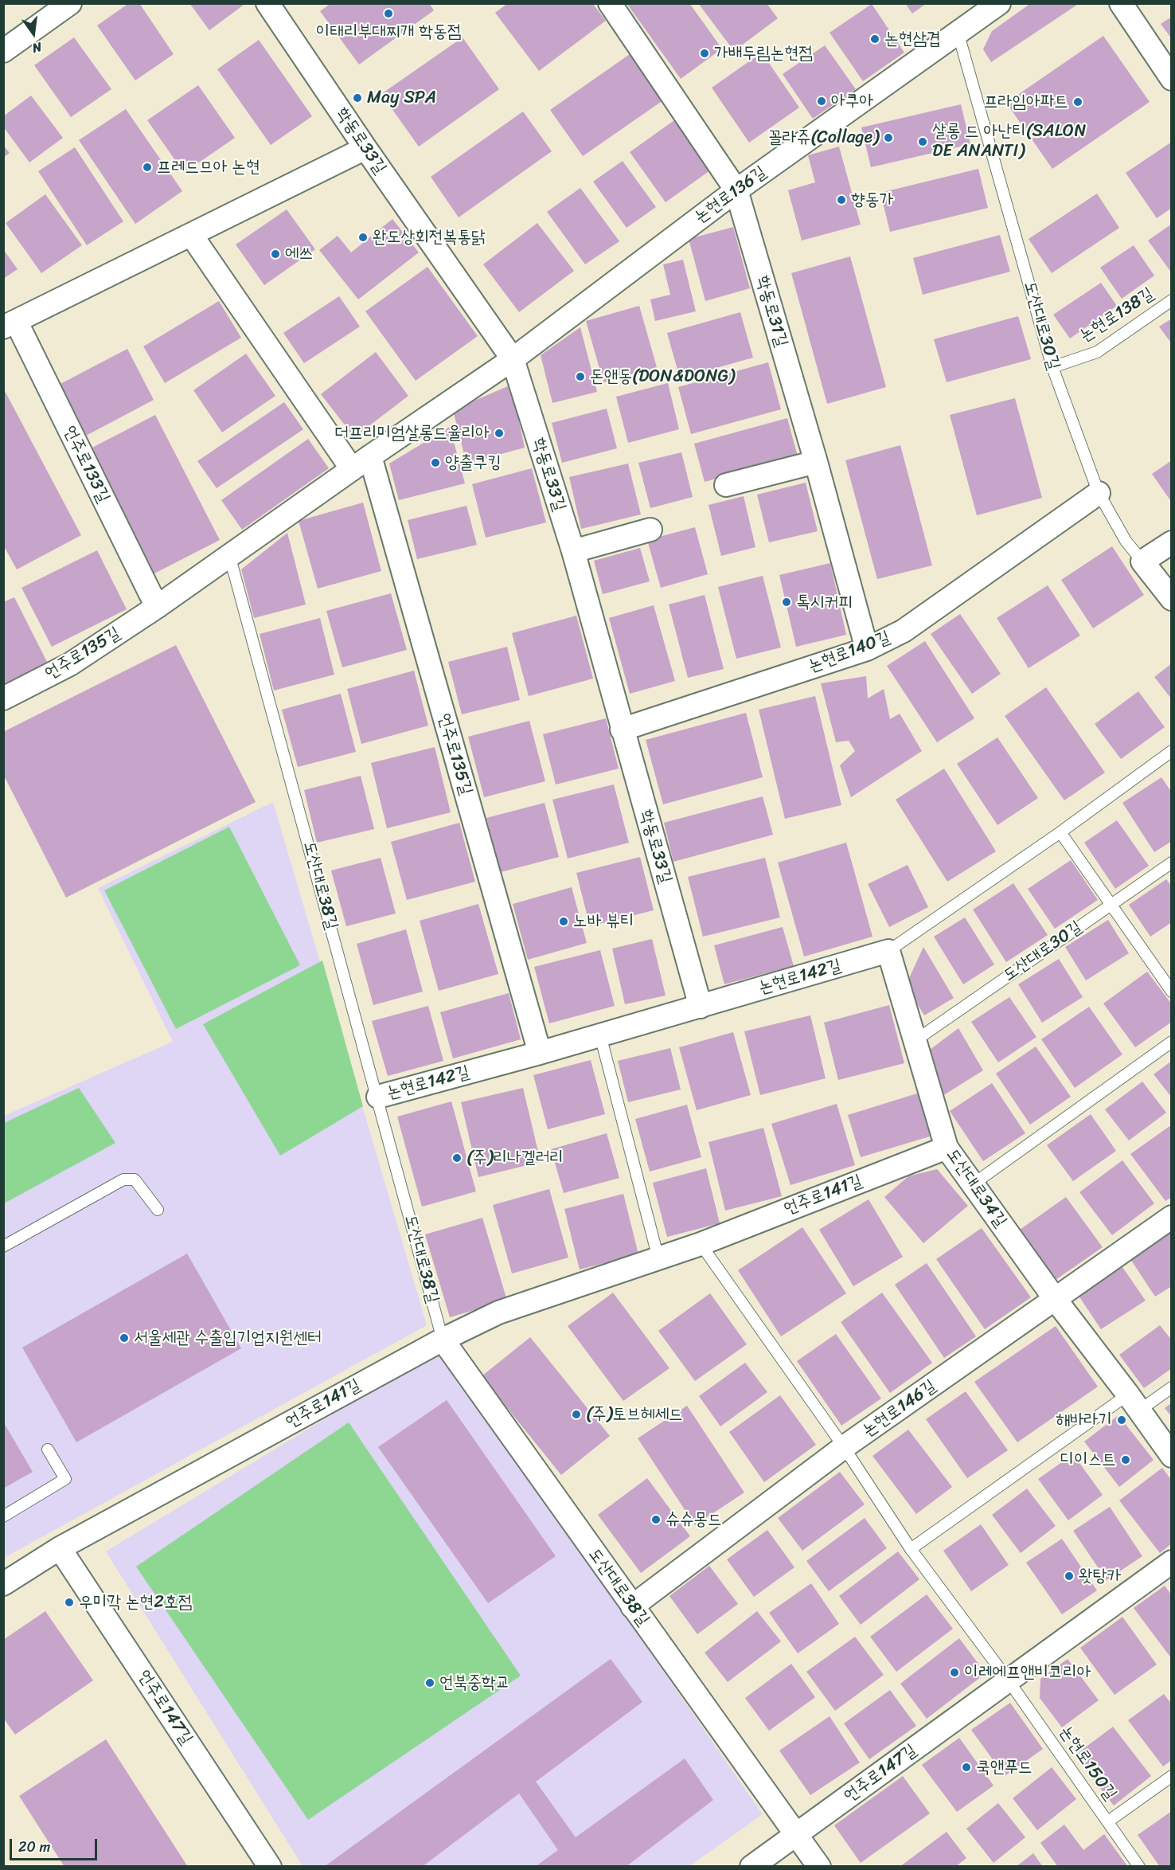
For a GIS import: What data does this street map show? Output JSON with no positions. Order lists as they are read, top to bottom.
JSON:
{
  "streets": {
    "street": [
      "학동로33길",
      "논현로136길",
      "학동로31길",
      "도산대로30길",
      "언주로133길",
      "논현로140길",
      "언주로135길",
      "도산대로38길",
      "논현로142길",
      "도산대로34길",
      "언주로141길",
      "논현로146길",
      "언주로147길"
    ],
    "lane": ["논현로138길", "논현로150길"]
  },
  "crossings": [
    ["학동로33길", "논현로136길"],
    ["학동로33길", "언주로133길"],
    ["학동로33길", "논현로140길"],
    ["학동로33길", "언주로135길"],
    ["학동로33길", "논현로142길"],
    ["논현로136길", "학동로31길"],
    ["논현로136길", "도산대로30길"],
    ["논현로136길", "언주로135길"],
    ["학동로31길", "논현로140길"],
    ["논현로138길", "도산대로30길"],
    ["도산대로30길", "논현로140길"],
    ["도산대로30길", "도산대로34길"],
    ["언주로133길", "언주로135길"],
    ["언주로135길", "도산대로38길"],
    ["언주로135길", "논현로142길"],
    ["도산대로38길", "논현로142길"],
    ["도산대로38길", "언주로141길"],
    ["도산대로38길", "논현로146길"],
    ["도산대로38길", "언주로147길"],
    ["논현로142길", "도산대로34길"],
    ["도산대로34길", "언주로141길"],
    ["도산대로34길", "논현로146길"],
    ["언주로141길", "언주로147길"],
    ["언주로147길", "논현로150길"]
  ],
  "places": [
    "이태리부대찌개 학동점",
    "논현삼겹",
    "가배두림논현점",
    "May SPA",
    "아쿠아",
    "프라임아파트",
    "꼴라쥬(Collage)",
    "살롱 드 아난티(SALON DE ANANTI)",
    "프레드므아 논현",
    "향동가",
    "완도상회전복통닭",
    "에쓰",
    "돈앤동(DON&DONG)",
    "더프리미엄살롱드율리아",
    "양출쿠킹",
    "톡시커피",
    "노바 뷰티",
    "(주)리나겔러리",
    "서울세관 수출입기업지원센터",
    "(주)토브헤세드",
    "해바라기",
    "디이스트",
    "슈슈몽드",
    "왓탕카",
    "우미각 논현2호점",
    "이레에프앤비코리아",
    "언북중학교",
    "쿡앤푸드"
  ],
  "scale_bar": "20 m",
  "north": "bottom"
}
